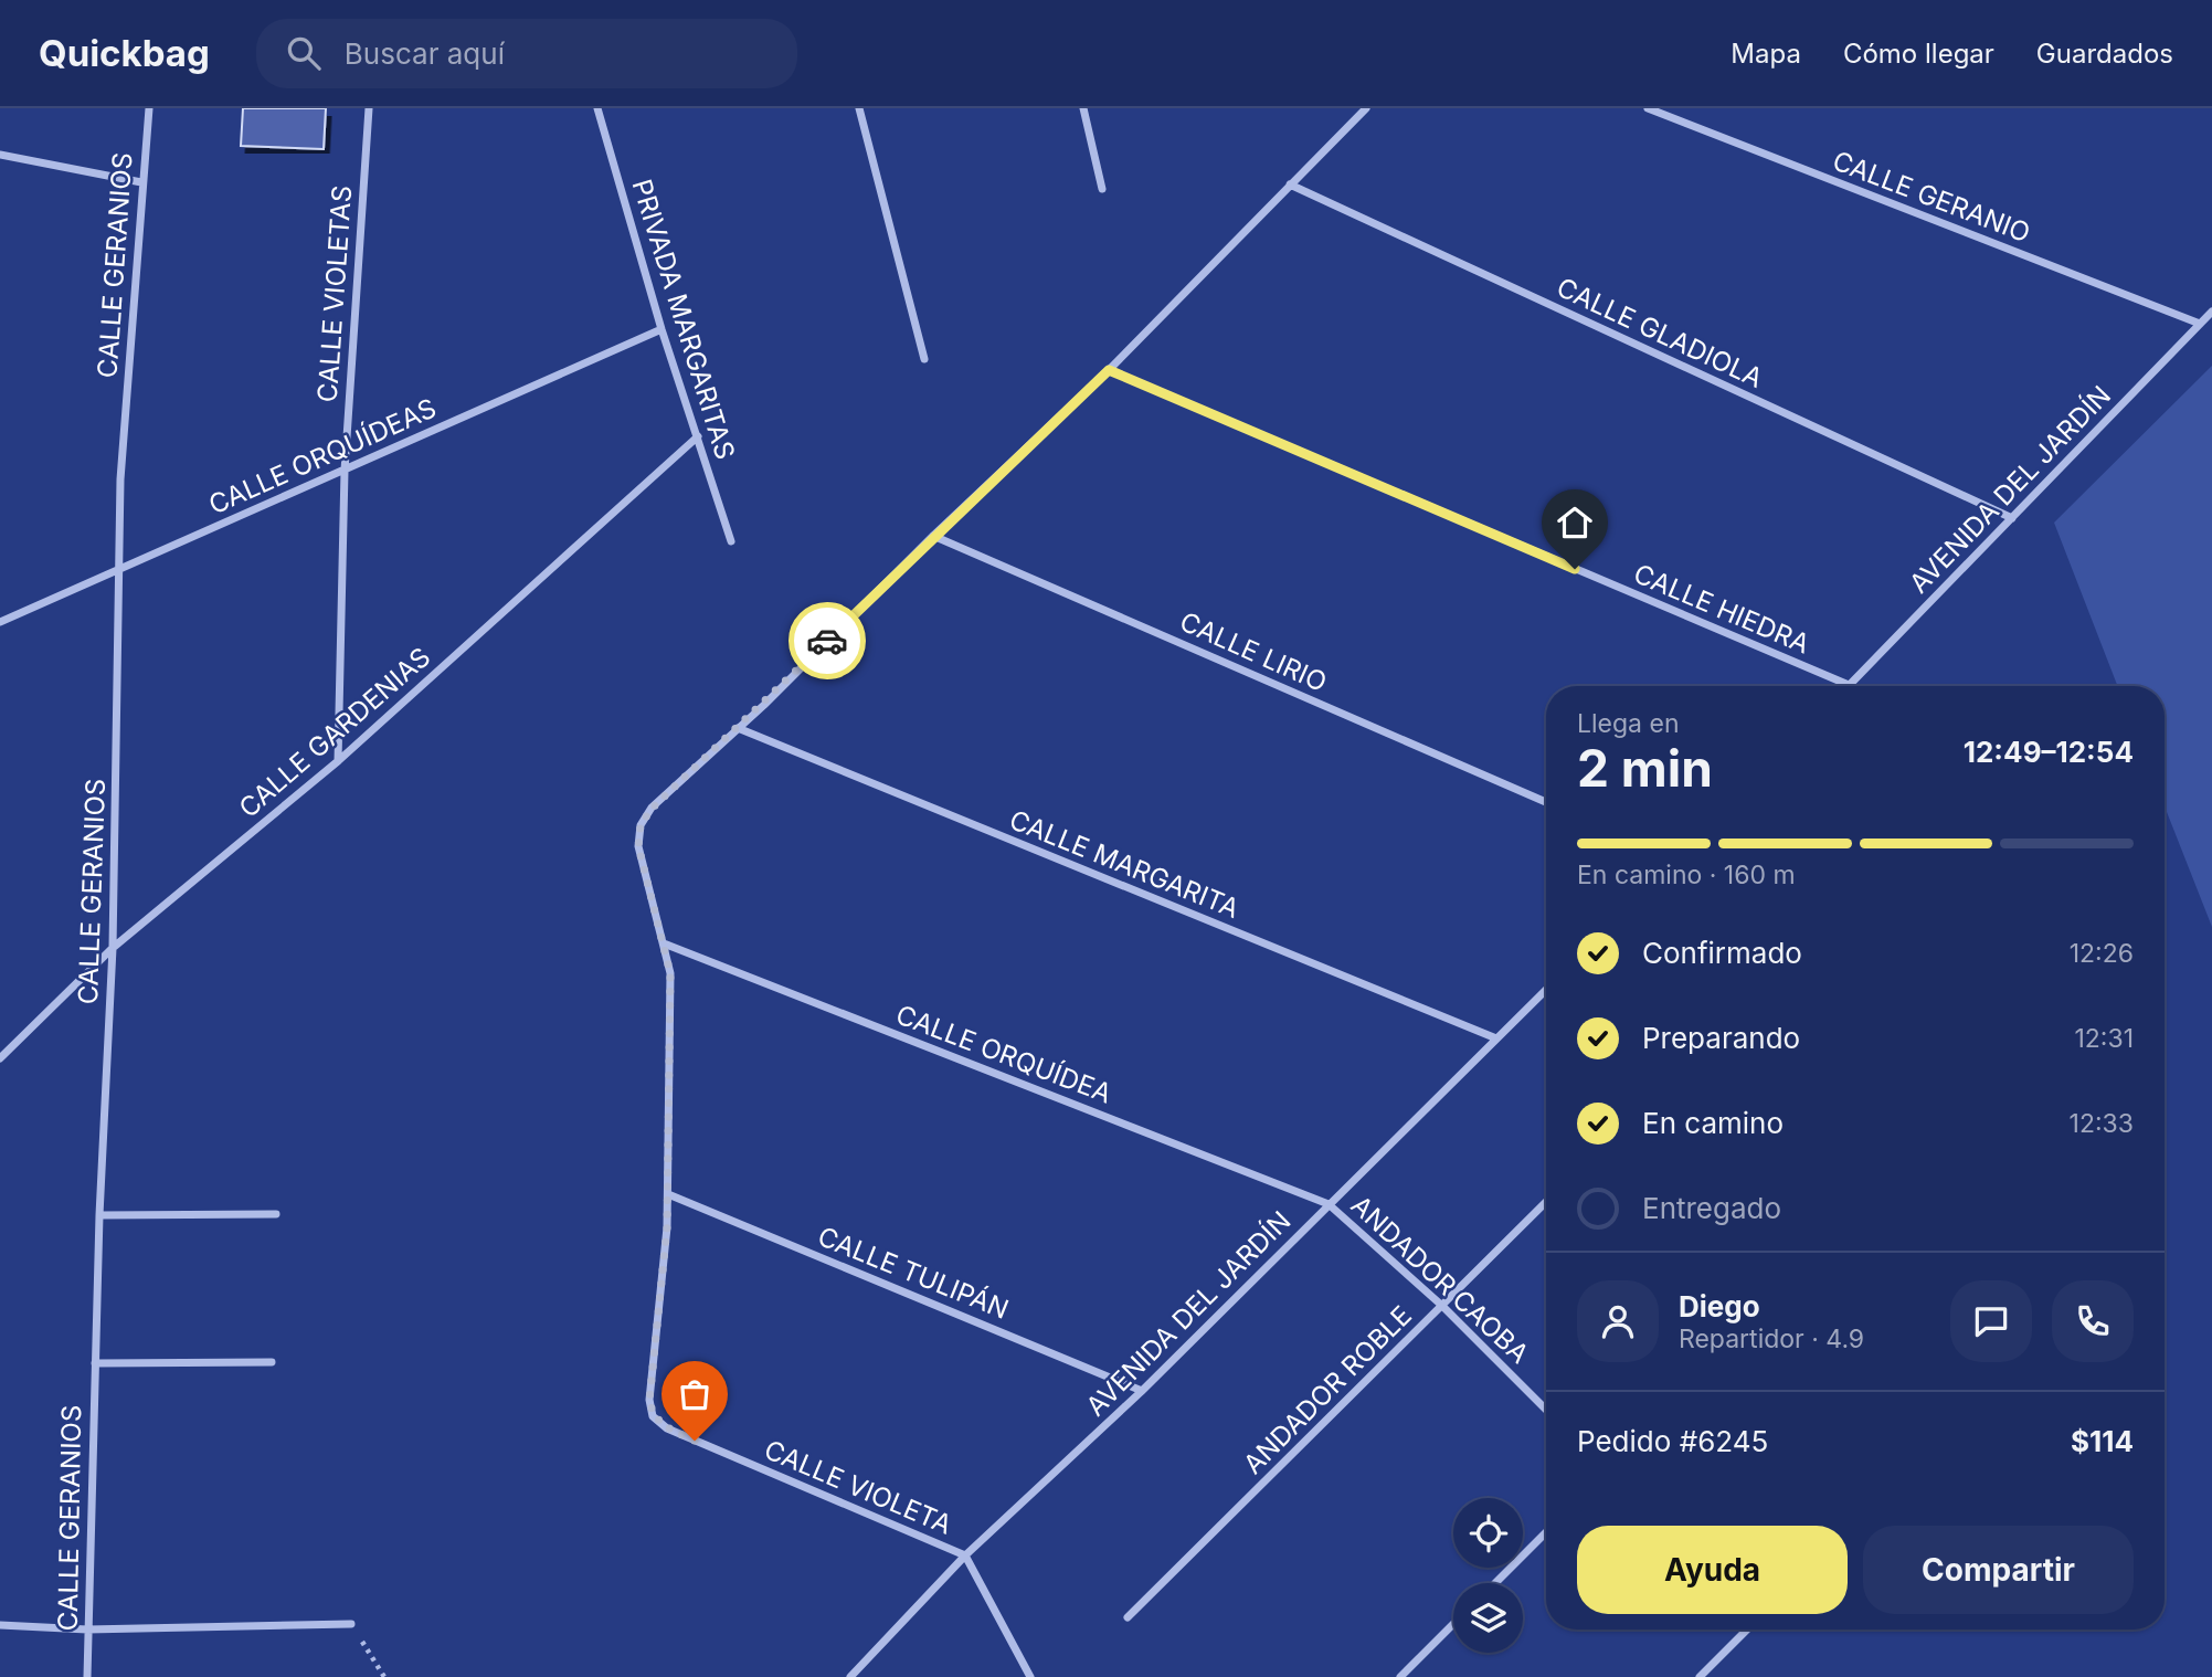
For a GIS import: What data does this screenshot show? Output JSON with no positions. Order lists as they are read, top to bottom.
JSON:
{
  "streets": {
    "street": [
      "CALLE GERANIO",
      "CALLE GERANIOS",
      "CALLE VIOLETAS",
      "PRIVADA MARGARITAS",
      "CALLE GLADIOLA",
      "CALLE ORQUÍDEAS",
      "AVENIDA DEL JARDÍN",
      "CALLE HIEDRA",
      "CALLE LIRIO",
      "CALLE GARDENIAS",
      "CALLE MARGARITA",
      "CALLE ORQUÍDEA",
      "CALLE TULIPÁN",
      "ANDADOR CAOBA",
      "ANDADOR ROBLE",
      "CALLE VIOLETA"
    ]
  },
  "crossings": [
    ["CALLE GERANIO", "AVENIDA DEL JARDÍN"],
    ["CALLE GERANIOS", "CALLE ORQUÍDEAS"],
    ["CALLE GERANIOS", "CALLE GARDENIAS"],
    ["CALLE VIOLETAS", "CALLE ORQUÍDEAS"],
    ["CALLE VIOLETAS", "CALLE GARDENIAS"],
    ["PRIVADA MARGARITAS", "CALLE ORQUÍDEAS"],
    ["PRIVADA MARGARITAS", "CALLE GARDENIAS"],
    ["CALLE GLADIOLA", "AVENIDA DEL JARDÍN"],
    ["AVENIDA DEL JARDÍN", "CALLE HIEDRA"],
    ["AVENIDA DEL JARDÍN", "CALLE MARGARITA"],
    ["AVENIDA DEL JARDÍN", "CALLE ORQUÍDEA"],
    ["AVENIDA DEL JARDÍN", "CALLE TULIPÁN"],
    ["AVENIDA DEL JARDÍN", "ANDADOR CAOBA"],
    ["AVENIDA DEL JARDÍN", "CALLE VIOLETA"],
    ["CALLE ORQUÍDEA", "ANDADOR CAOBA"],
    ["CALLE TULIPÁN", "CALLE VIOLETA"],
    ["ANDADOR CAOBA", "ANDADOR ROBLE"]
  ],
  "page": {
    "header": "Quickbag",
    "search": "Buscar aquí",
    "nav": ["Mapa", "Cómo llegar", "Guardados"],
    "heading": ["2 min", "Llega en", "12:49–12:54"],
    "panel": [
      "Diego",
      "Repartidor · 4.9",
      "Pedido #6245",
      "$114"
    ],
    "bar": "En camino · 160 m",
    "list": [
      ["Confirmado", "12:26"],
      ["Preparando", "12:31"],
      ["En camino", "12:33"],
      "Entregado"
    ],
    "buttons": ["Ayuda", "Compartir"]
  }
}
